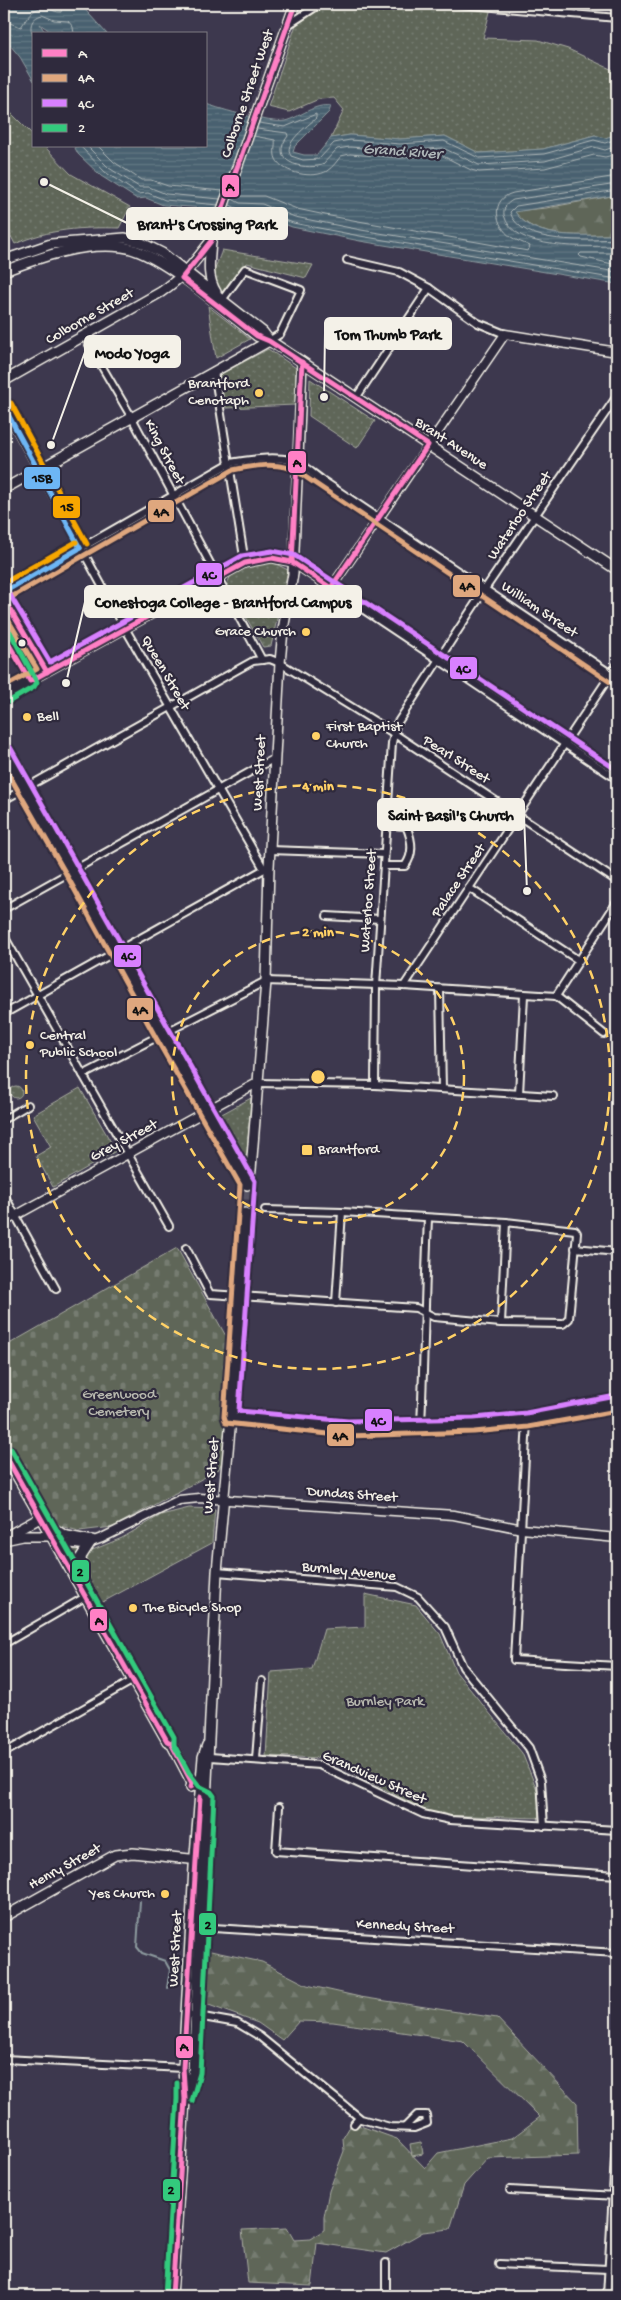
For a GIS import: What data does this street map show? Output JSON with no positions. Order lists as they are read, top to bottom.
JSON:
{
  "streets": {
    "main road": [
      "Colborne Street West",
      "Colborne Street",
      "Brant Avenue",
      "West Street",
      "Henry Street"
    ],
    "street": [
      "King Street",
      "Waterloo Street",
      "William Street",
      "Queen Street",
      "Pearl Street",
      "Palace Street",
      "Grey Street",
      "Dundas Street",
      "Burnley Avenue",
      "Grandview Street",
      "Kennedy Street"
    ]
  },
  "crossings": [
    ["Colborne Street West", "Colborne Street"],
    ["Colborne Street West", "Brant Avenue"],
    ["Colborne Street", "Brant Avenue"],
    ["Colborne Street", "King Street"],
    ["Brant Avenue", "Waterloo Street"],
    ["Brant Avenue", "West Street"],
    ["Waterloo Street", "William Street"],
    ["Waterloo Street", "Pearl Street"],
    ["William Street", "West Street"],
    ["William Street", "Palace Street"],
    ["Queen Street", "West Street"],
    ["Pearl Street", "West Street"],
    ["Pearl Street", "Palace Street"],
    ["West Street", "Grey Street"],
    ["West Street", "Dundas Street"],
    ["West Street", "Burnley Avenue"],
    ["West Street", "Grandview Street"],
    ["West Street", "Henry Street"],
    ["West Street", "Kennedy Street"],
    ["Burnley Avenue", "Grandview Street"]
  ],
  "water": ["Grand River"],
  "parks": ["Greenwood Cemetery", "Burnley Park"],
  "places": {
    "other": [
      "Brant's Crossing Park",
      "Brantford Cenotaph",
      "Tom Thumb Park",
      "Modo Yoga",
      "Grace Church",
      "Conestoga College - Brantford Campus",
      "Bell",
      "First Baptist Church",
      "Saint Basil's Church",
      "Central Public School",
      "The Bicycle Shop",
      "Yes Church"
    ],
    "transit": ["Brantford"]
  },
  "lines": [
    "transit line A",
    "transit line 15",
    "transit line 15B",
    "transit line 4A",
    "transit line 4C",
    "transit line 2"
  ],
  "legend": [
    "A",
    "4A",
    "4C",
    "2"
  ],
  "rings": ["4 min", "2 min"]
}
